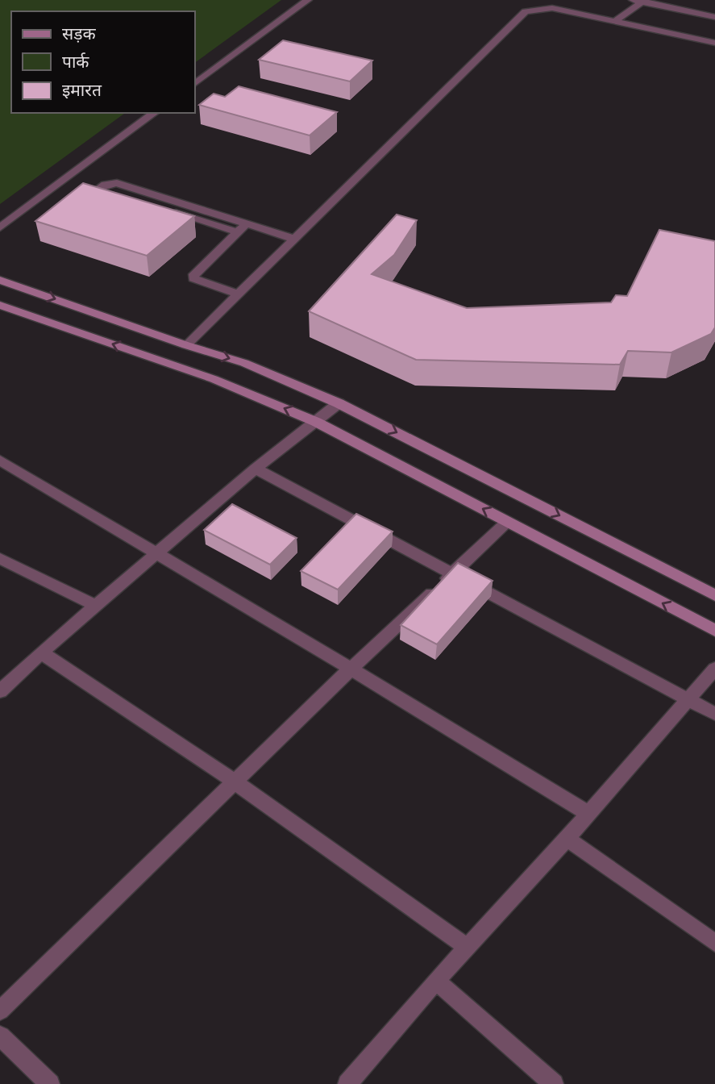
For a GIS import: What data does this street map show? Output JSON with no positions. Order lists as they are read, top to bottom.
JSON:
{
  "legend": ["सड़क", "पार्क", "इमारत"]
}
